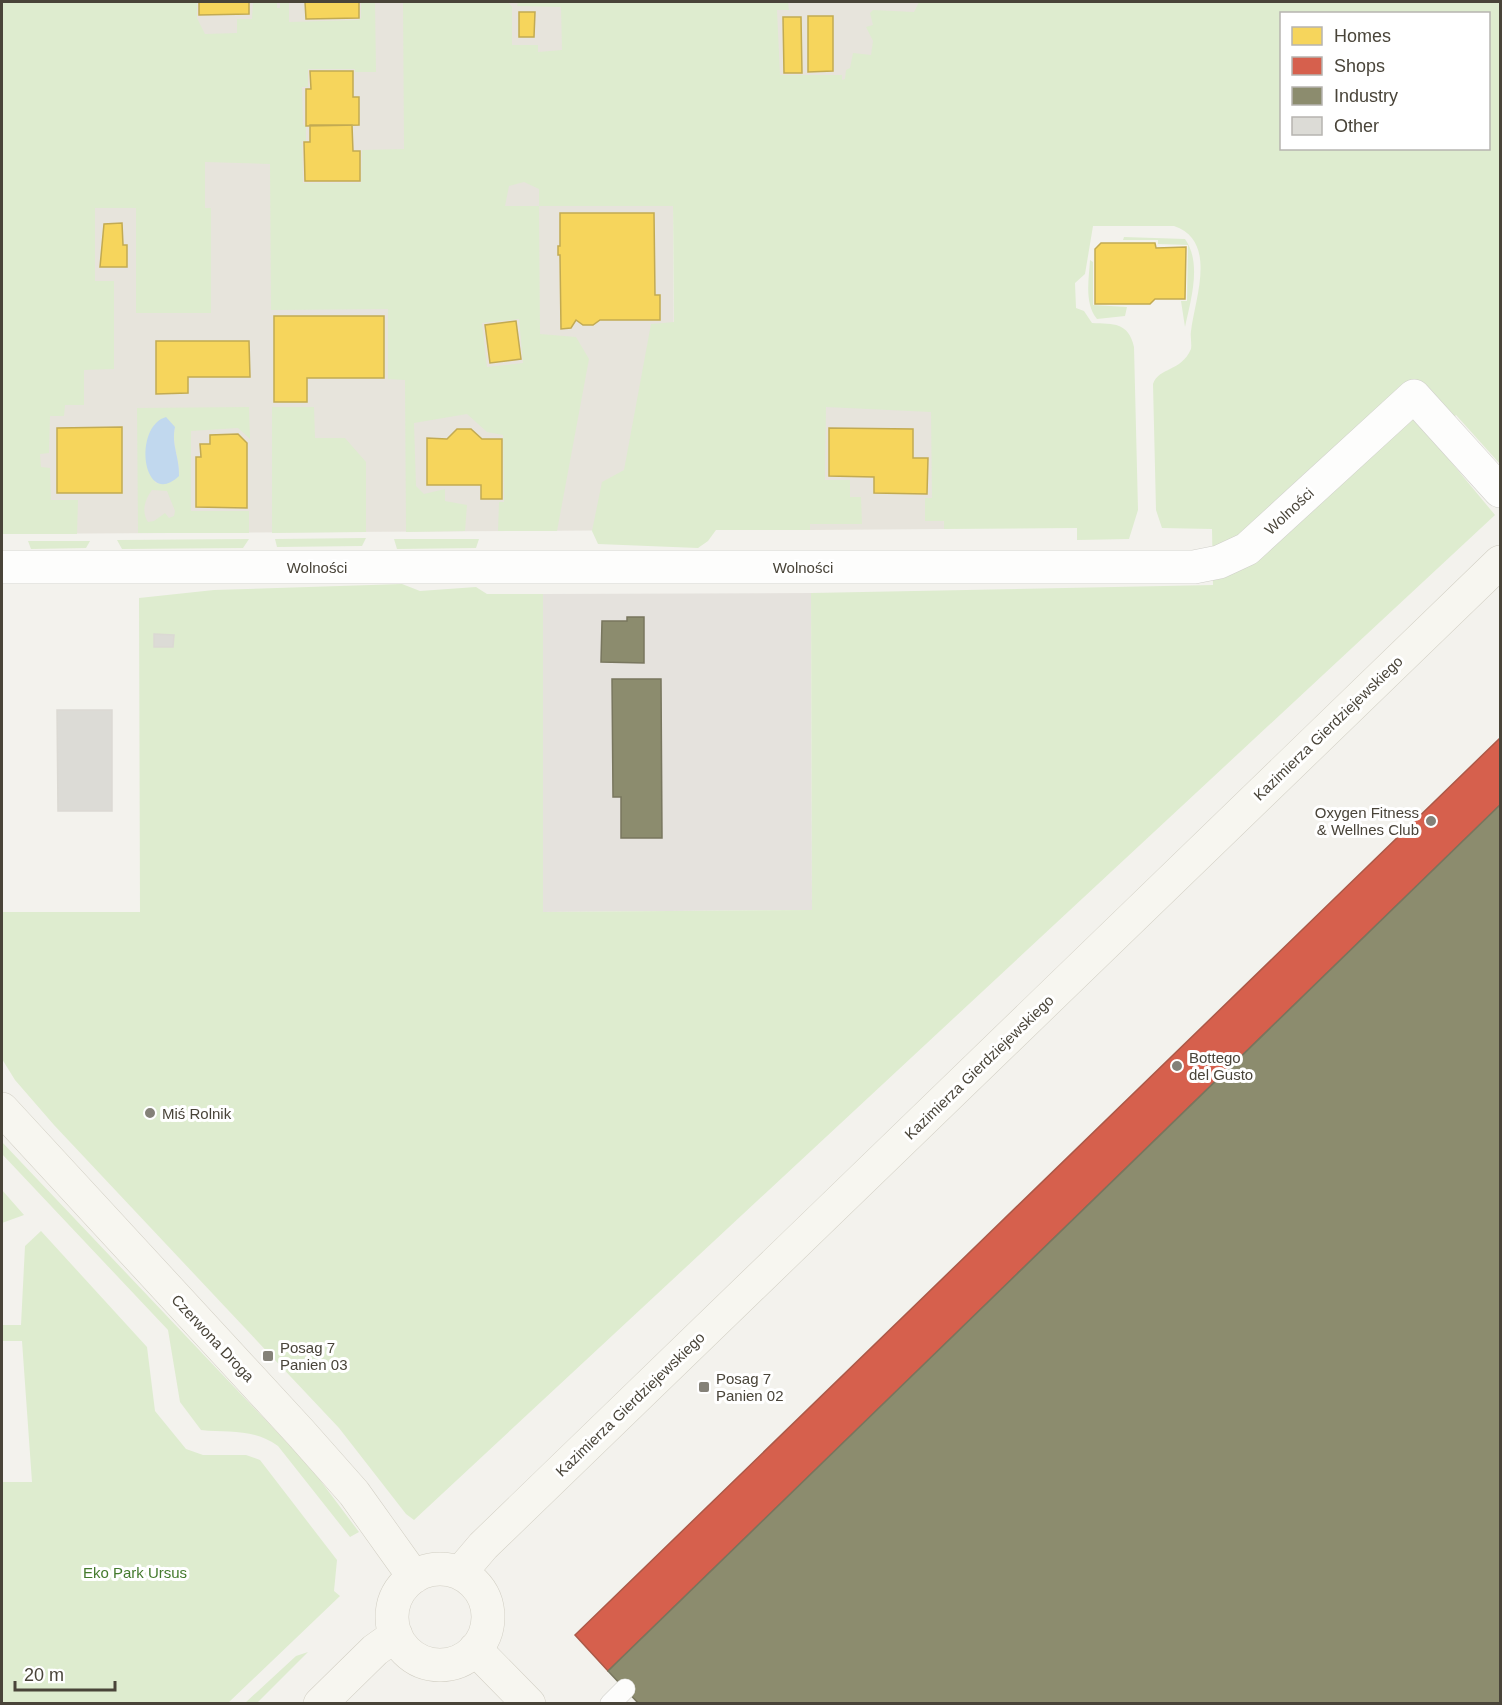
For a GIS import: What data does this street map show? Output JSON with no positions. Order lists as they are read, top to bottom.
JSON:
{
  "streets": {
    "street": ["Wolności", "Kazimierza Gierdziejewskiego", "Czerwona Droga"]
  },
  "crossings": [
    ["Kazimierza Gierdziejewskiego", "Czerwona Droga"]
  ],
  "parks": ["Eko Park Ursus"],
  "places": {
    "other": ["Oxygen Fitness & Wellnes Club", "Bottego del Gusto", "Miś Rolnik"],
    "transit": ["Posag 7 Panien 03", "Posag 7 Panien 02"]
  },
  "legend": [
    "Homes",
    "Shops",
    "Industry",
    "Other"
  ],
  "scale_bar": "20 m"
}
